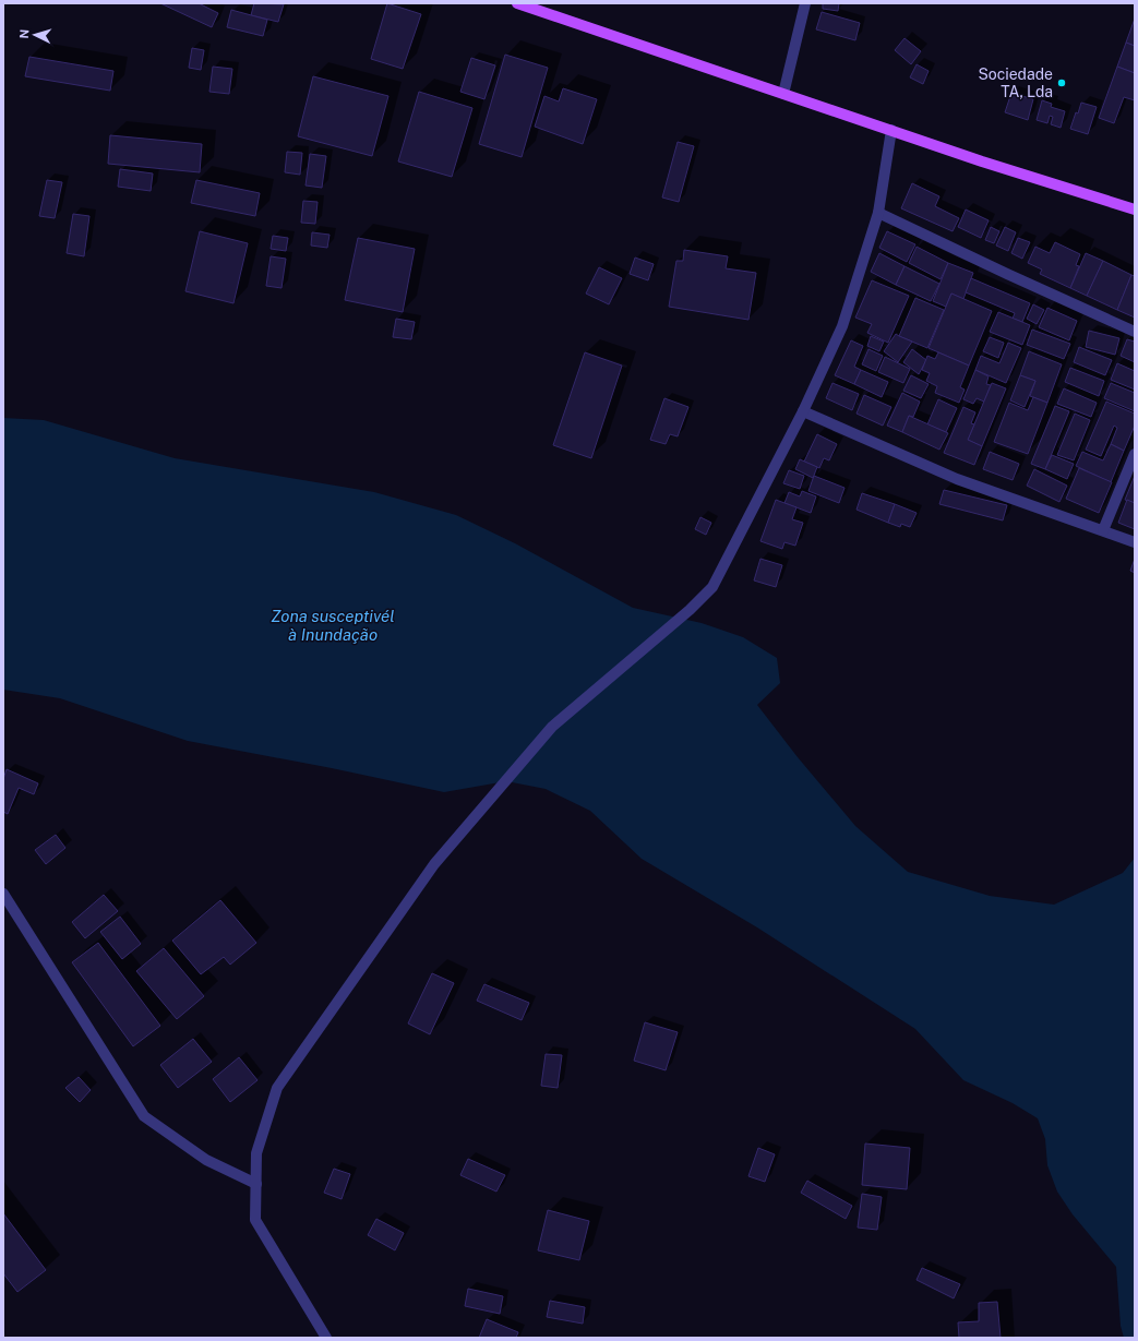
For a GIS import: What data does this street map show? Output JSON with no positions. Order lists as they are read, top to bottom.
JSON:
{
  "water": ["Zona susceptivél à Inundação"],
  "places": ["Sociedade TA, Lda"],
  "north": "left"
}
